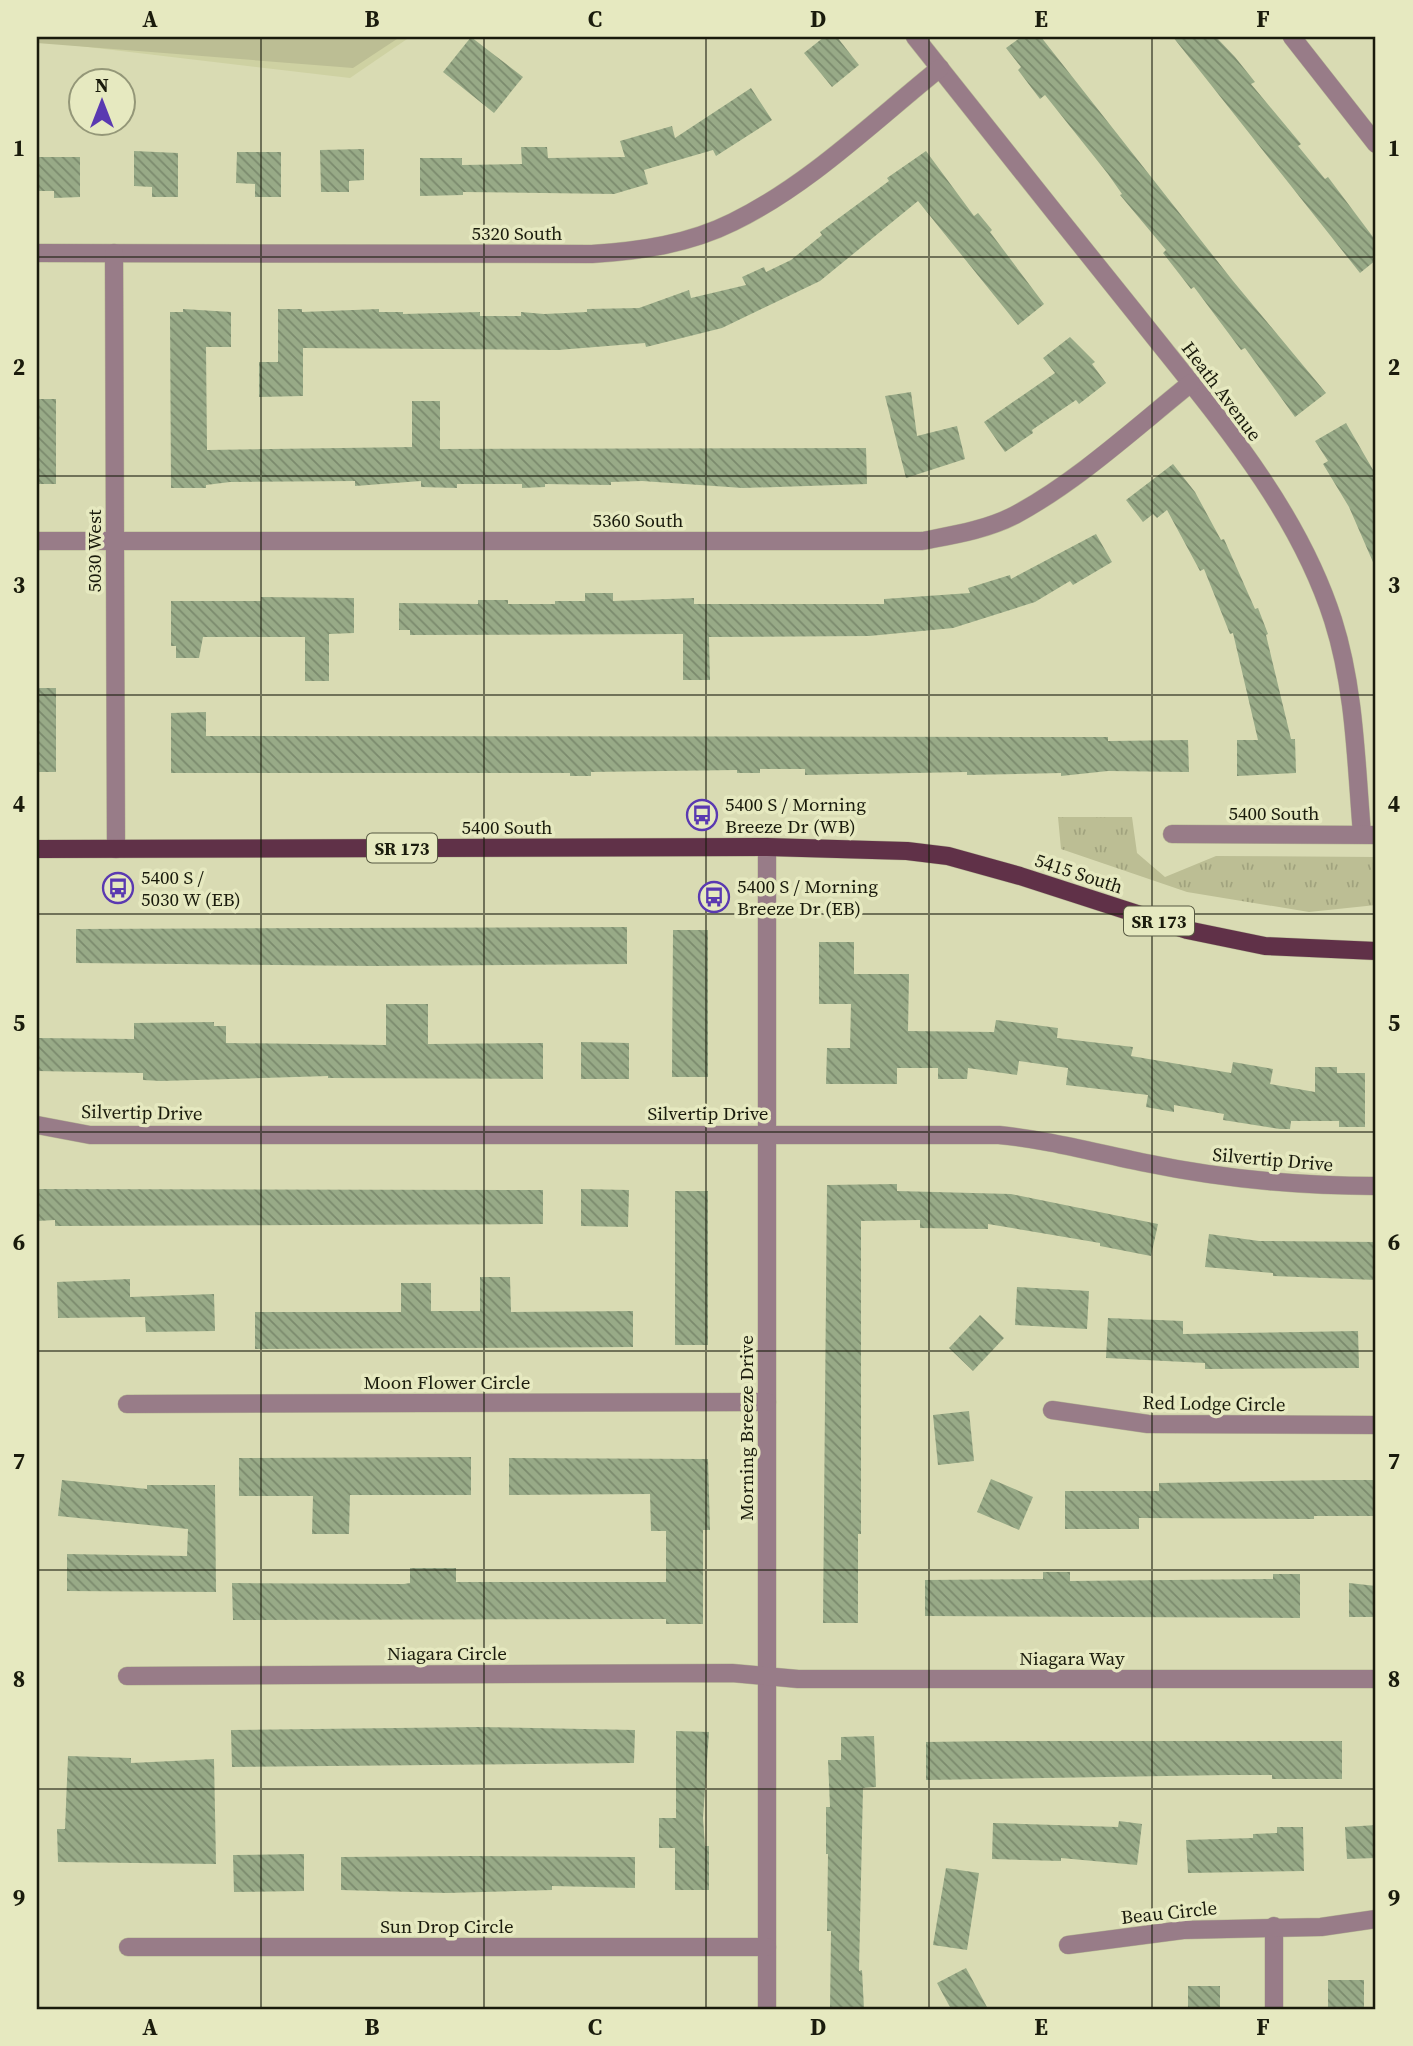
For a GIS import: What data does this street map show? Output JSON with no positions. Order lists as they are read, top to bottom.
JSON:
{
  "streets": {
    "main road": ["5400 South", "SR 173", "5415 South"],
    "street": [
      "5320 South",
      "Heath Avenue",
      "5360 South",
      "5030 West",
      "Silvertip Drive",
      "Moon Flower Circle",
      "Red Lodge Circle",
      "Morning Breeze Drive",
      "Niagara Circle",
      "Niagara Way",
      "Beau Circle",
      "Sun Drop Circle"
    ]
  },
  "crossings": [
    ["5320 South", "Heath Avenue"],
    ["5320 South", "5030 West"],
    ["Heath Avenue", "5360 South"],
    ["Heath Avenue", "5400 South"],
    ["5360 South", "5030 West"],
    ["5030 West", "5400 South"],
    ["5400 South", "5415 South"],
    ["5400 South", "Morning Breeze Drive"],
    ["5415 South", "Morning Breeze Drive"],
    ["Silvertip Drive", "Morning Breeze Drive"],
    ["Moon Flower Circle", "Morning Breeze Drive"],
    ["Morning Breeze Drive", "Niagara Circle"],
    ["Morning Breeze Drive", "Niagara Way"],
    ["Morning Breeze Drive", "Sun Drop Circle"],
    ["Niagara Circle", "Niagara Way"]
  ],
  "places": {
    "bus stop": ["5400 S / Morning Breeze Dr (WB)", "5400 S / 5030 W (EB)", "5400 S / Morning Breeze Dr (EB)"]
  },
  "north": "top",
  "grid": {
    "columns": [
      "A",
      "B",
      "C",
      "D",
      "E",
      "F"
    ],
    "rows": [
      "1",
      "2",
      "3",
      "4",
      "5",
      "6",
      "7",
      "8",
      "9"
    ]
  }
}
